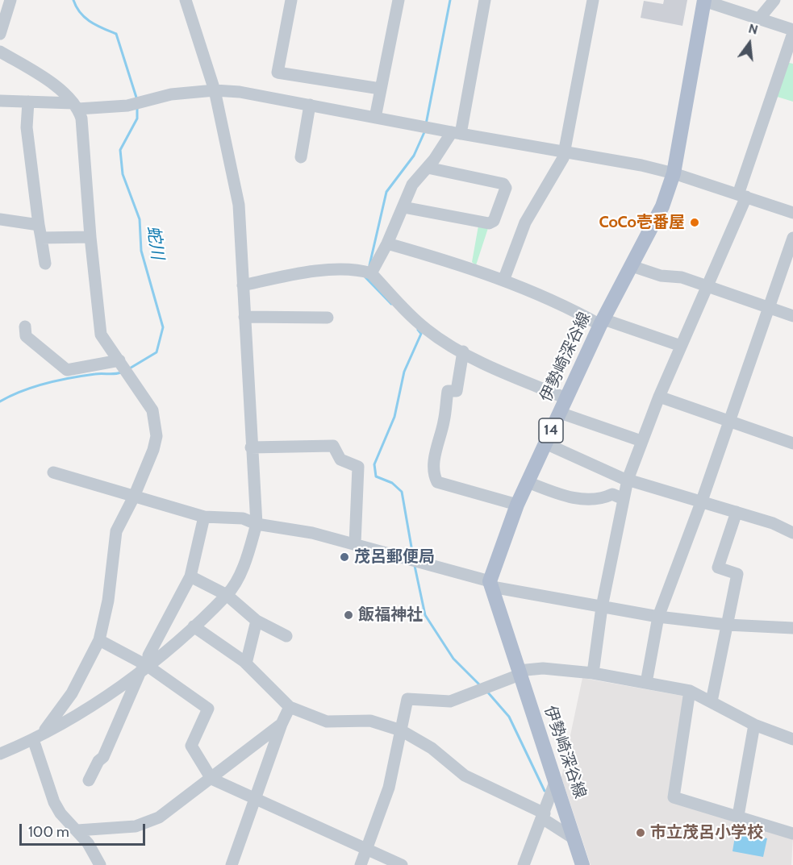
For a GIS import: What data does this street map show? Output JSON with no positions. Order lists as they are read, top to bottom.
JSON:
{
  "streets": {
    "main road": ["伊勢崎深谷線", "14"]
  },
  "water": ["蛇川"],
  "places": [
    "CoCo壱番屋",
    "茂呂郵便局",
    "飯福神社",
    "市立茂呂小学校"
  ],
  "scale_bar": "100 m",
  "north": "top"
}
